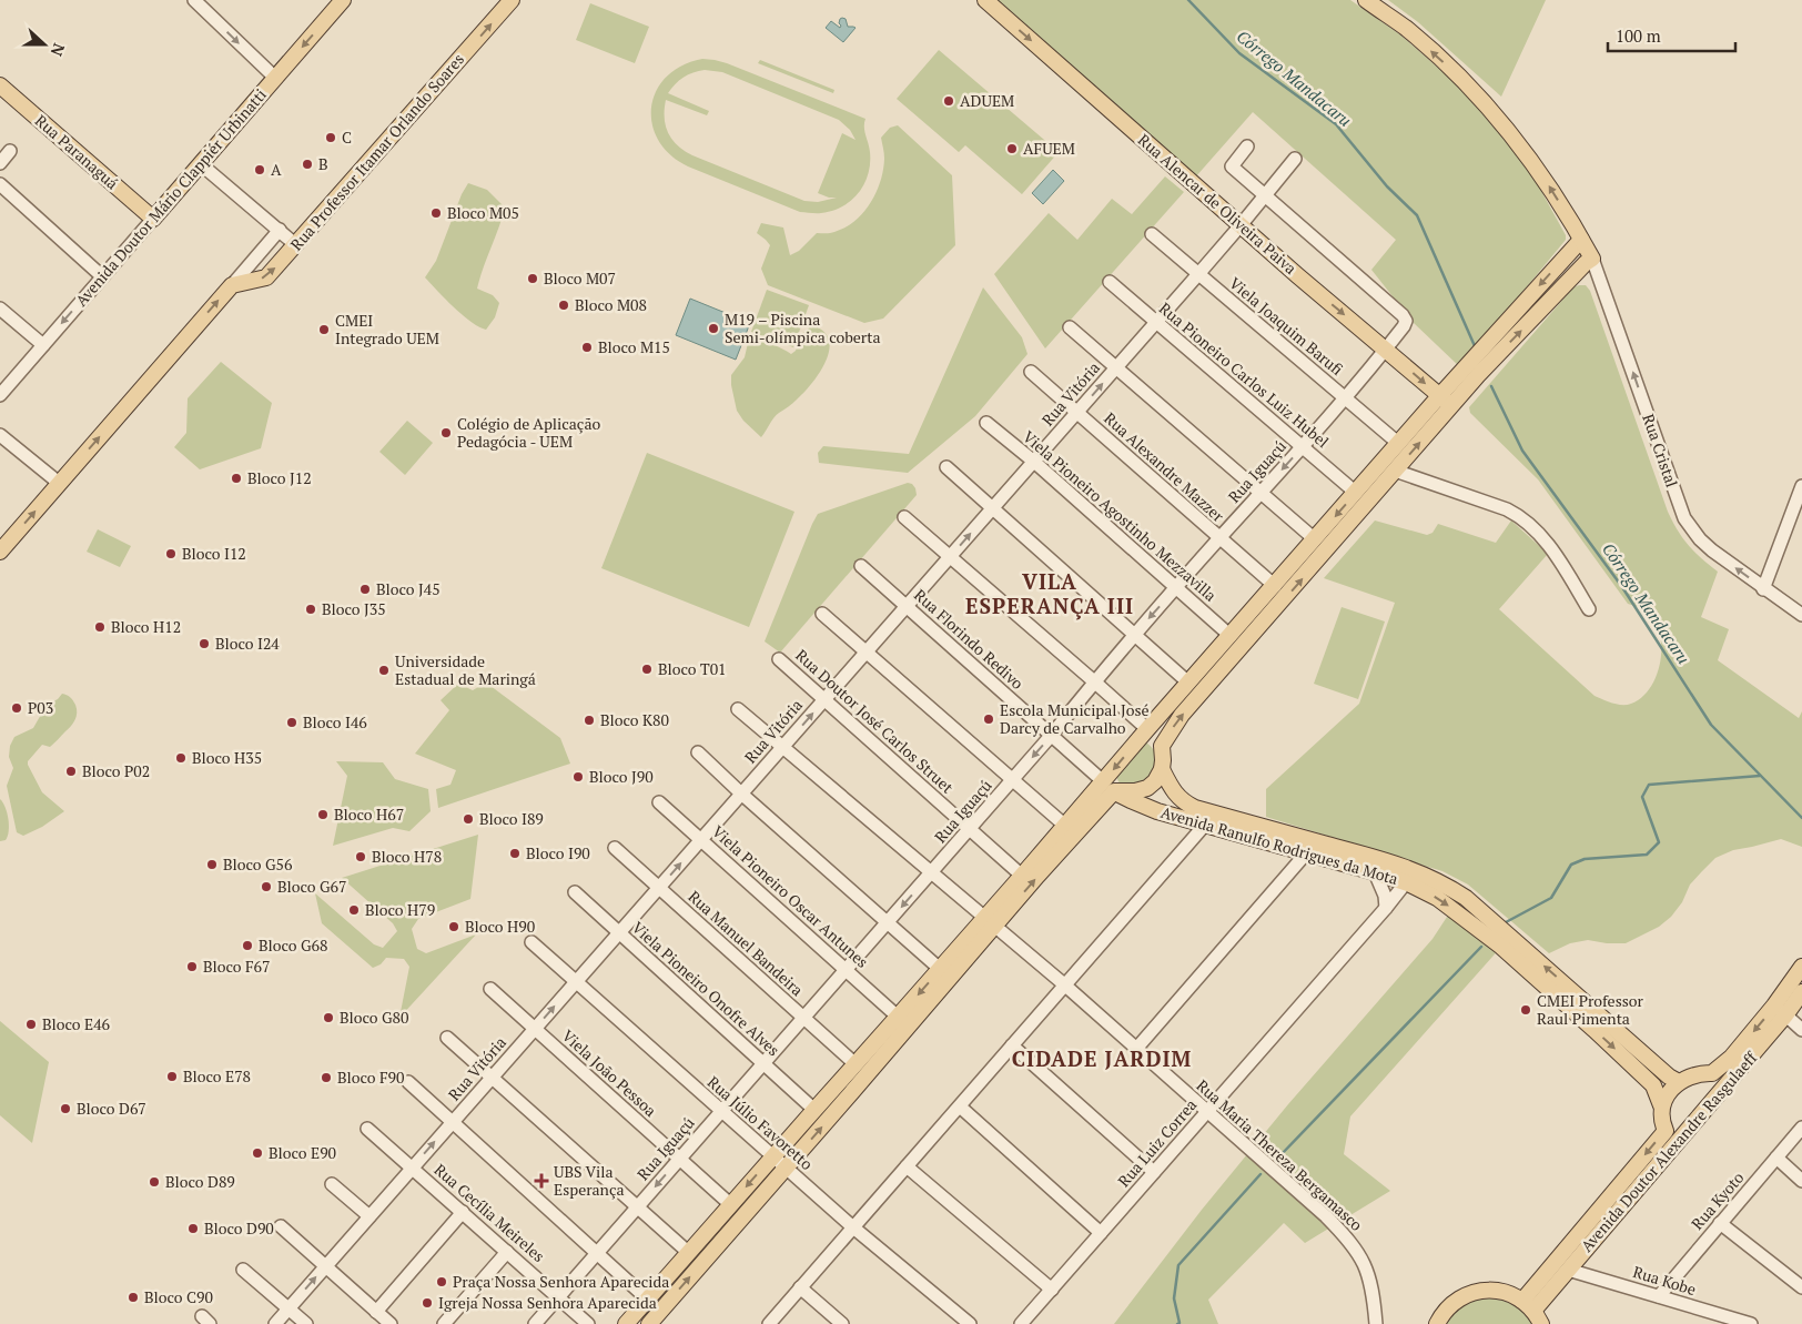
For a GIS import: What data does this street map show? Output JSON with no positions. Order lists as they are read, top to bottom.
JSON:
{
  "streets": {
    "main road": [
      "Rua Paranaguá",
      "Rua Professor Itamar Orlando Soares",
      "Avenida Doutor Mário Clappiér Urbinatti",
      "Rua Alencar de Oliveira Paiva",
      "Rua Cristal",
      "Avenida Ranulfo Rodrigues da Mota",
      "Avenida Doutor Alexandre Rasgulaeff"
    ],
    "street": [
      "Viela Joaquim Barufi",
      "Rua Pioneiro Carlos Luiz Hubel",
      "Rua Vitória",
      "Rua Alexandre Mazzer",
      "Rua Iguaçú",
      "Viela Pioneiro Agostinho Mezzavilla",
      "Rua Florindo Redivo",
      "Rua Doutor José Carlos Struet",
      "Viela Pioneiro Oscar Antunes",
      "Rua Manuel Bandeira",
      "Viela Pioneiro Onofre Alves",
      "Viela João Pessoa",
      "Rua Júlio Favoretto",
      "Rua Luiz Correa",
      "Rua Maria Thereza Bergamasco",
      "Rua Kyoto",
      "Rua Cecília Meireles",
      "Rua Kobe"
    ]
  },
  "crossings": [
    ["Rua Paranaguá", "Avenida Doutor Mário Clappiér Urbinatti"],
    ["Rua Alencar de Oliveira Paiva", "Rua Vitória"],
    ["Rua Alencar de Oliveira Paiva", "Rua Iguaçú"],
    ["Viela Joaquim Barufi", "Rua Vitória"],
    ["Viela Joaquim Barufi", "Rua Iguaçú"],
    ["Rua Pioneiro Carlos Luiz Hubel", "Rua Vitória"],
    ["Rua Pioneiro Carlos Luiz Hubel", "Rua Iguaçú"],
    ["Rua Vitória", "Rua Alexandre Mazzer"],
    ["Rua Vitória", "Rua Iguaçú"],
    ["Rua Vitória", "Viela Pioneiro Agostinho Mezzavilla"],
    ["Rua Vitória", "Rua Florindo Redivo"],
    ["Rua Vitória", "Rua Doutor José Carlos Struet"],
    ["Rua Vitória", "Viela Pioneiro Oscar Antunes"],
    ["Rua Vitória", "Rua Manuel Bandeira"],
    ["Rua Vitória", "Viela Pioneiro Onofre Alves"],
    ["Rua Vitória", "Viela João Pessoa"],
    ["Rua Vitória", "Rua Júlio Favoretto"],
    ["Rua Vitória", "Rua Maria Thereza Bergamasco"],
    ["Rua Vitória", "Rua Cecília Meireles"],
    ["Rua Alexandre Mazzer", "Rua Iguaçú"],
    ["Rua Iguaçú", "Viela Pioneiro Agostinho Mezzavilla"],
    ["Rua Iguaçú", "Rua Florindo Redivo"],
    ["Rua Iguaçú", "Rua Doutor José Carlos Struet"],
    ["Rua Iguaçú", "Viela Pioneiro Oscar Antunes"],
    ["Rua Iguaçú", "Rua Manuel Bandeira"],
    ["Rua Iguaçú", "Viela Pioneiro Onofre Alves"],
    ["Rua Iguaçú", "Viela João Pessoa"],
    ["Rua Iguaçú", "Rua Júlio Favoretto"],
    ["Rua Iguaçú", "Rua Maria Thereza Bergamasco"],
    ["Rua Iguaçú", "Rua Cecília Meireles"],
    ["Rua Florindo Redivo", "Avenida Ranulfo Rodrigues da Mota"],
    ["Avenida Ranulfo Rodrigues da Mota", "Rua Luiz Correa"],
    ["Avenida Ranulfo Rodrigues da Mota", "Avenida Doutor Alexandre Rasgulaeff"],
    ["Rua Luiz Correa", "Rua Maria Thereza Bergamasco"],
    ["Avenida Doutor Alexandre Rasgulaeff", "Rua Kobe"],
    ["Rua Kyoto", "Rua Kobe"]
  ],
  "one_way": [
    "Rua Professor Itamar Orlando Soares",
    "Avenida Doutor Mário Clappiér Urbinatti",
    "Rua Alencar de Oliveira Paiva",
    "Rua Cristal"
  ],
  "districts": ["VILA ESPERANÇA III", "CIDADE JARDIM"],
  "water": ["Córrego Mandacaru"],
  "places": {
    "other": [
      "ADUEM",
      "C",
      "AFUEM",
      "B",
      "A",
      "Bloco M05",
      "Bloco M07",
      "Bloco M08",
      "M19 – Piscina Semi-olímpica coberta",
      "CMEI Integrado UEM",
      "Bloco M15",
      "Colégio de Aplicação Pedagócia - UEM",
      "Bloco J12",
      "Bloco I12",
      "Bloco J45",
      "Bloco J35",
      "Bloco H12",
      "Bloco I24",
      "Bloco T01",
      "Universidade Estadual de Maringá",
      "P03",
      "Escola Municipal José Darcy de Carvalho",
      "Bloco K80",
      "Bloco I46",
      "Bloco H35",
      "Bloco P02",
      "Bloco J90",
      "Bloco H67",
      "Bloco I89",
      "Bloco I90",
      "Bloco H78",
      "Bloco G56",
      "Bloco G67",
      "Bloco H79",
      "Bloco H90",
      "Bloco G68",
      "Bloco F67",
      "CMEI Professor Raul Pimenta",
      "Bloco G80",
      "Bloco E46",
      "Bloco E78",
      "Bloco F90",
      "Bloco D67",
      "Bloco E90",
      "Bloco D89",
      "Bloco D90",
      "Praça Nossa Senhora Aparecida",
      "Bloco C90",
      "Igreja Nossa Senhora Aparecida"
    ],
    "health": ["UBS Vila Esperança"]
  },
  "scale_bar": "100 m",
  "north": "right"
}
